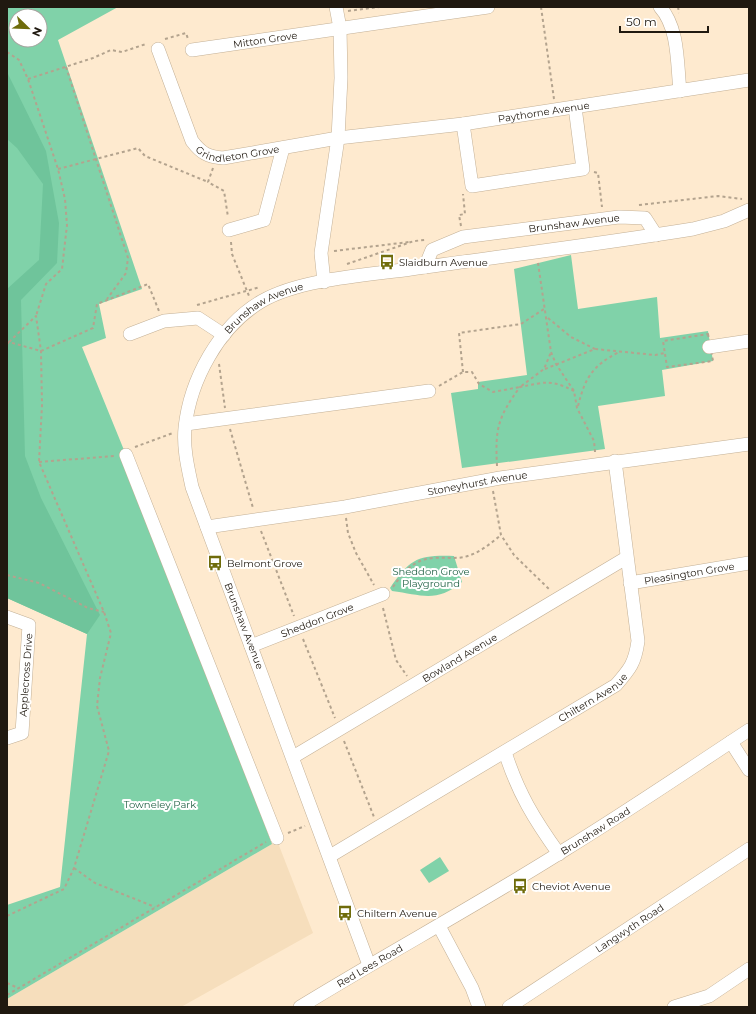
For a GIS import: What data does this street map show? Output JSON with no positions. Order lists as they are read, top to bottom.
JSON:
{
  "streets": {
    "street": [
      "Mitton Grove",
      "Paythorne Avenue",
      "Grindleton Grove",
      "Brunshaw Avenue",
      "Stoneyhurst Avenue",
      "Pleasington Grove",
      "Sheddon Grove",
      "Bowland Avenue",
      "Applecross Drive",
      "Chiltern Avenue",
      "Brunshaw Road",
      "Langwyth Road",
      "Red Lees Road"
    ]
  },
  "crossings": [
    ["Paythorne Avenue", "Grindleton Grove"],
    ["Brunshaw Avenue", "Stoneyhurst Avenue"],
    ["Brunshaw Avenue", "Sheddon Grove"],
    ["Brunshaw Avenue", "Bowland Avenue"],
    ["Brunshaw Avenue", "Chiltern Avenue"],
    ["Brunshaw Avenue", "Red Lees Road"],
    ["Stoneyhurst Avenue", "Chiltern Avenue"],
    ["Pleasington Grove", "Chiltern Avenue"],
    ["Bowland Avenue", "Chiltern Avenue"],
    ["Brunshaw Road", "Red Lees Road"]
  ],
  "parks": ["Sheddon Grove Playground", "Towneley Park"],
  "places": {
    "bus stop": [
      "Slaidburn Avenue",
      "Belmont Grove",
      "Cheviot Avenue",
      "Chiltern Avenue"
    ]
  },
  "scale_bar": "50 m",
  "north": "bottom right"
}
